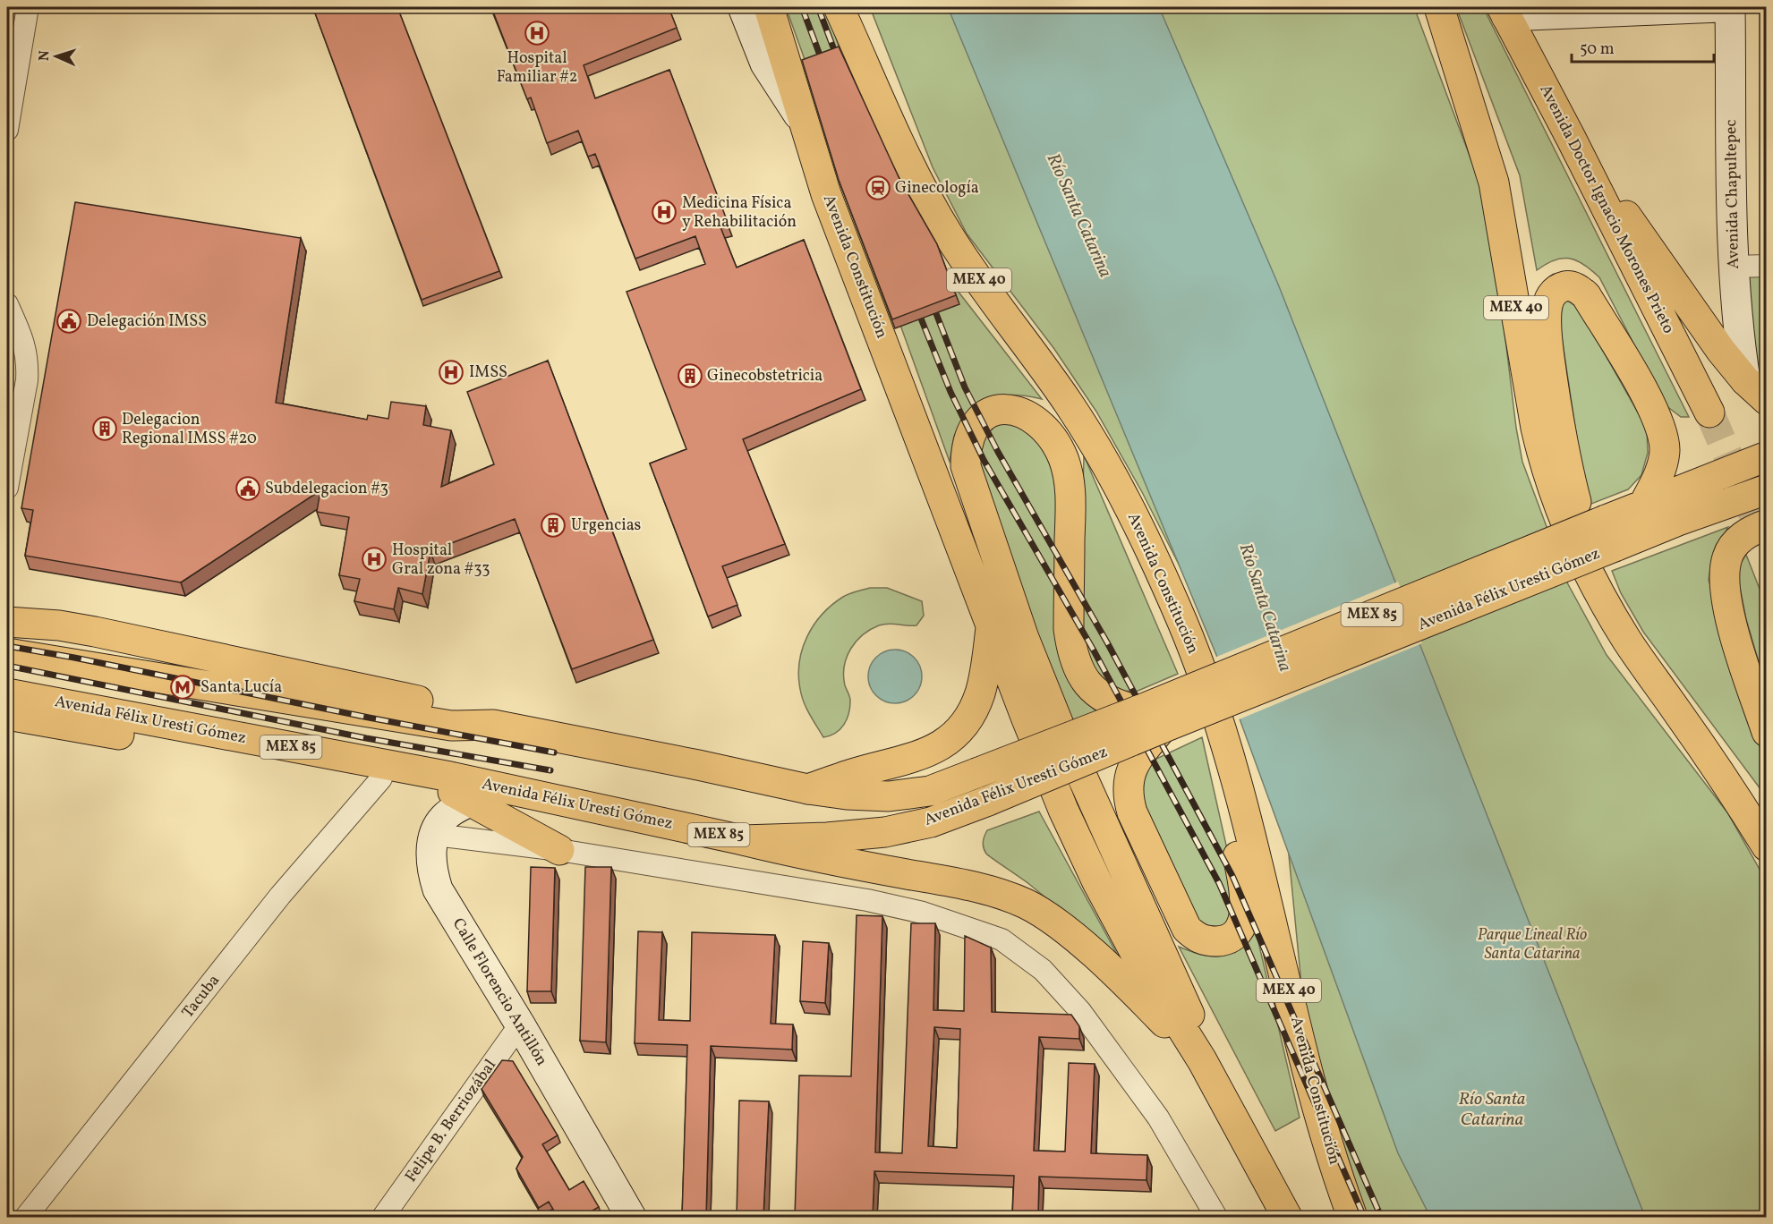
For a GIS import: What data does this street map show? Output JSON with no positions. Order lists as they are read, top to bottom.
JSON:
{
  "streets": {
    "main road": [
      "Avenida Doctor Ignacio Morones Prieto",
      "Avenida Constitución",
      "MEX 40",
      "Avenida Félix Uresti Gómez",
      "MEX 85"
    ],
    "street": [
      "Avenida Chapultepec",
      "Calle Florencio Antillón",
      "Tacuba",
      "Felipe B. Berriozábal"
    ]
  },
  "crossings": [
    ["Avenida Félix Uresti Gómez", "MEX 85"],
    ["Avenida Félix Uresti Gómez", "Calle Florencio Antillón"],
    ["Calle Florencio Antillón", "Felipe B. Berriozábal"]
  ],
  "water": ["Río Santa Catarina"],
  "parks": ["Parque Lineal Río Santa Catarina"],
  "places": {
    "hospital": [
      "Hospital Familiar #2",
      "Medicina Física y Rehabilitación",
      "IMSS",
      "Hospital Gral zona #33"
    ],
    "station": ["Ginecología"],
    "public building": ["Delegación IMSS", "Subdelegacion #3"],
    "building": ["Ginecobstetricia", "Delegacion Regional IMSS #20", "Urgencias"],
    "metro station": ["Santa Lucía"]
  },
  "scale_bar": "50 m",
  "north": "left"
}
